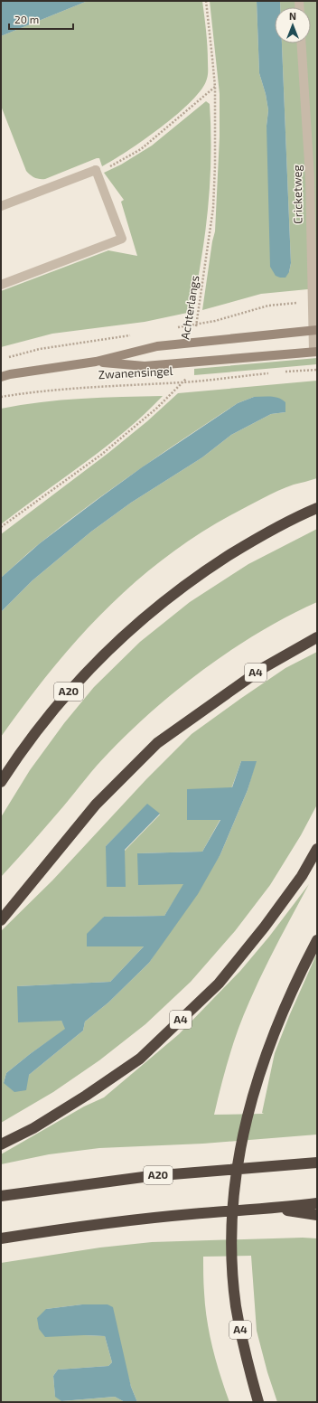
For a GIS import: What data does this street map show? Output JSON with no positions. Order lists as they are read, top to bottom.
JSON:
{
  "streets": {
    "highway": ["A4", "A20"],
    "street": ["Cricketweg", "Zwanensingel"],
    "path": ["Achterlangs"]
  },
  "crossings": [
    ["Cricketweg", "Zwanensingel"],
    ["Achterlangs", "Zwanensingel"]
  ],
  "scale_bar": "20 m",
  "north": "top"
}
